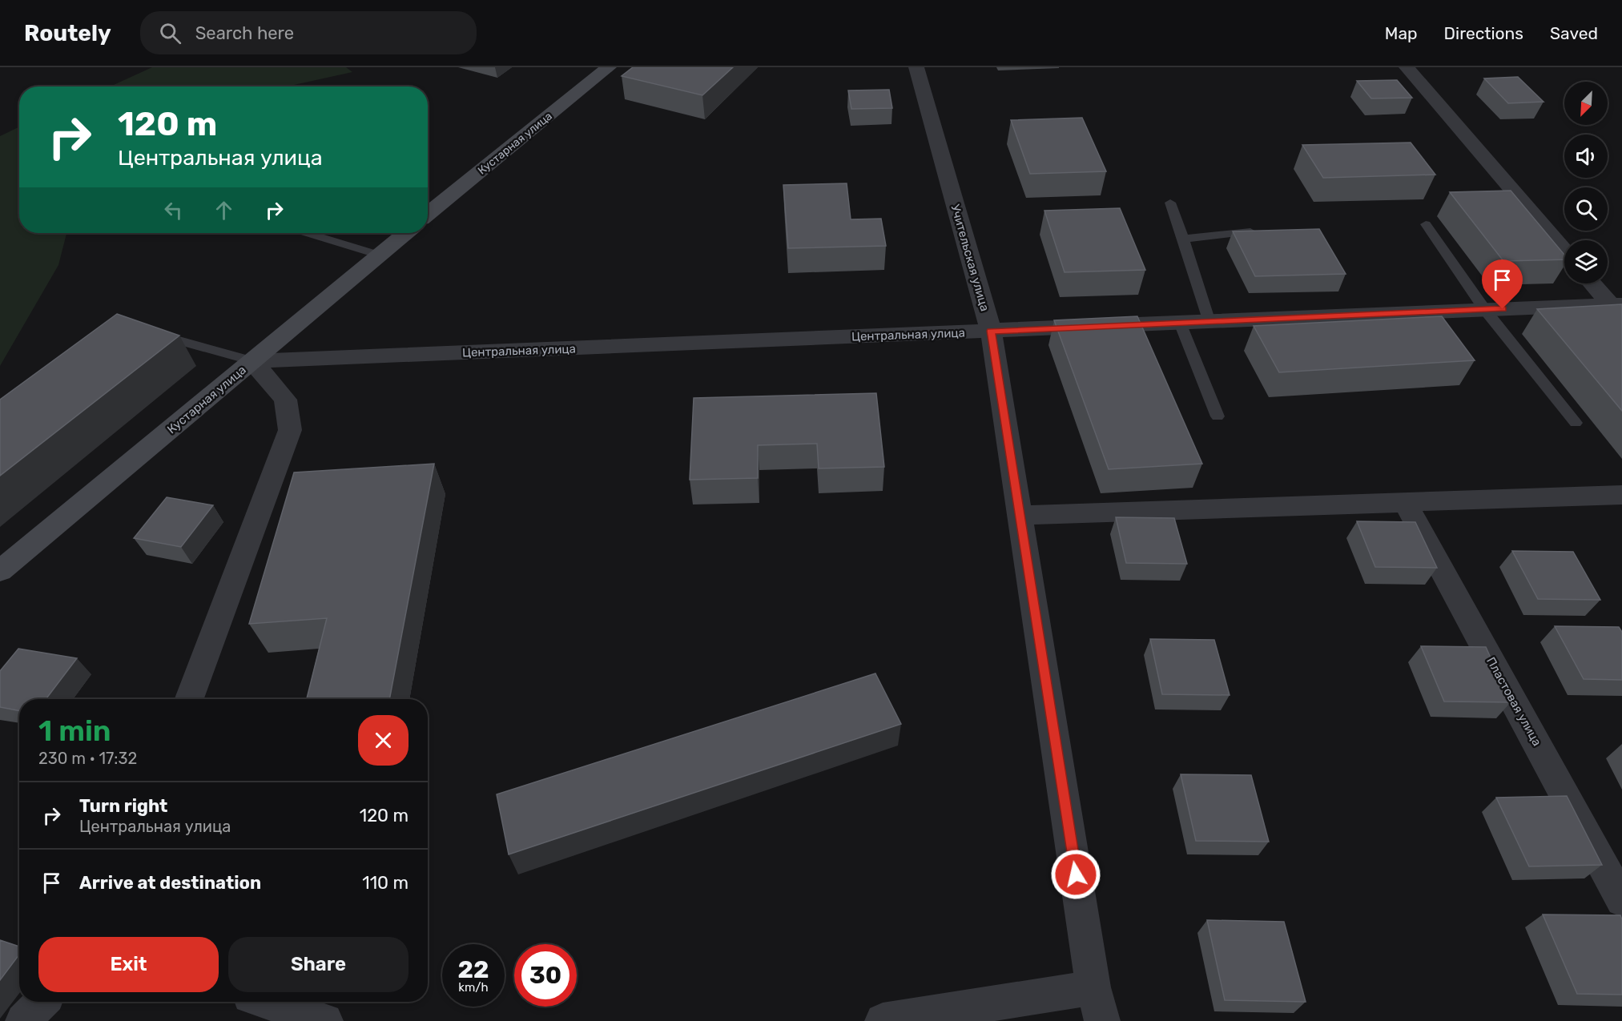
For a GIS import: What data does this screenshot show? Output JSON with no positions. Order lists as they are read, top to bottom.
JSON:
{
  "streets": {
    "main road": ["Кустарная улица"],
    "street": ["Учительская улица", "Центральная улица", "Пластовая улица"]
  },
  "crossings": [
    ["Кустарная улица", "Центральная улица"],
    ["Учительская улица", "Центральная улица"]
  ],
  "north": "bottom left",
  "page": {
    "header": "Routely",
    "search": "Search here",
    "nav": ["Map", "Directions", "Saved"],
    "turn": ["120 m", "Центральная улица"],
    "heading": ["1 min", "230 m · 17:32"],
    "list": [
      {
        "name": "Turn right",
        "note": "Центральная улица",
        "value": "120 m"
      },
      {
        "name": "Arrive at destination",
        "value": "110 m"
      }
    ],
    "buttons": ["Exit", "Share"],
    "speed": "22 km/h",
    "limit": "30"
  }
}
